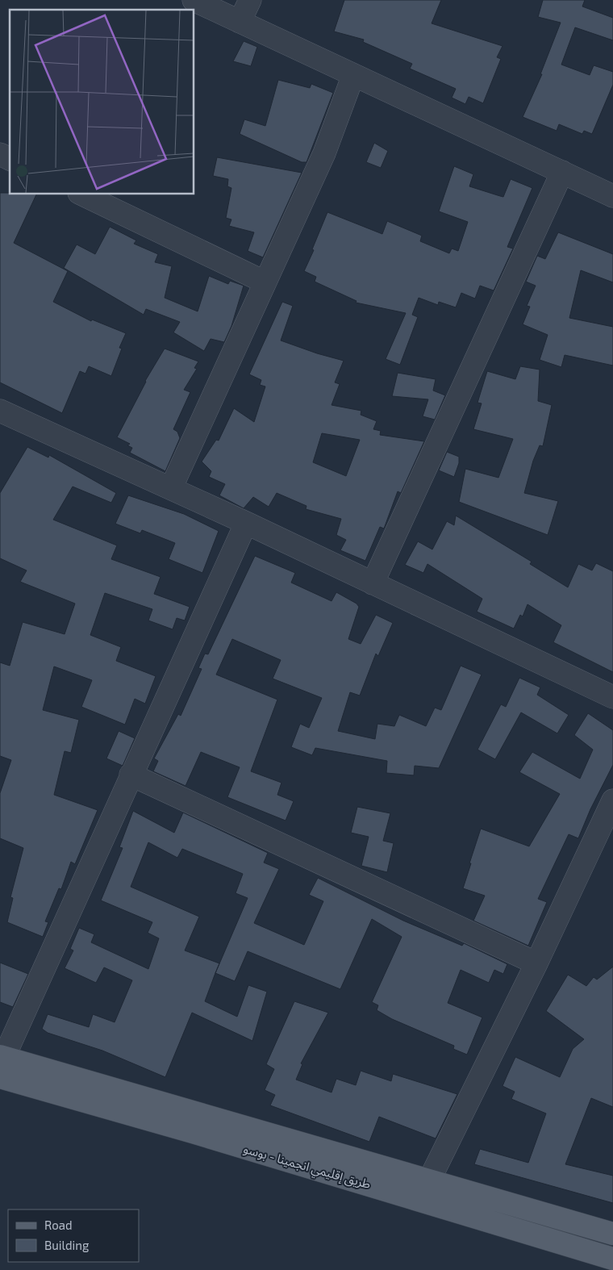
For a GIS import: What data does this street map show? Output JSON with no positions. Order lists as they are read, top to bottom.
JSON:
{
  "streets": {
    "main road": ["طريق إقليمي انجمينا - بوسو"]
  },
  "legend": ["Road", "Building"]
}
